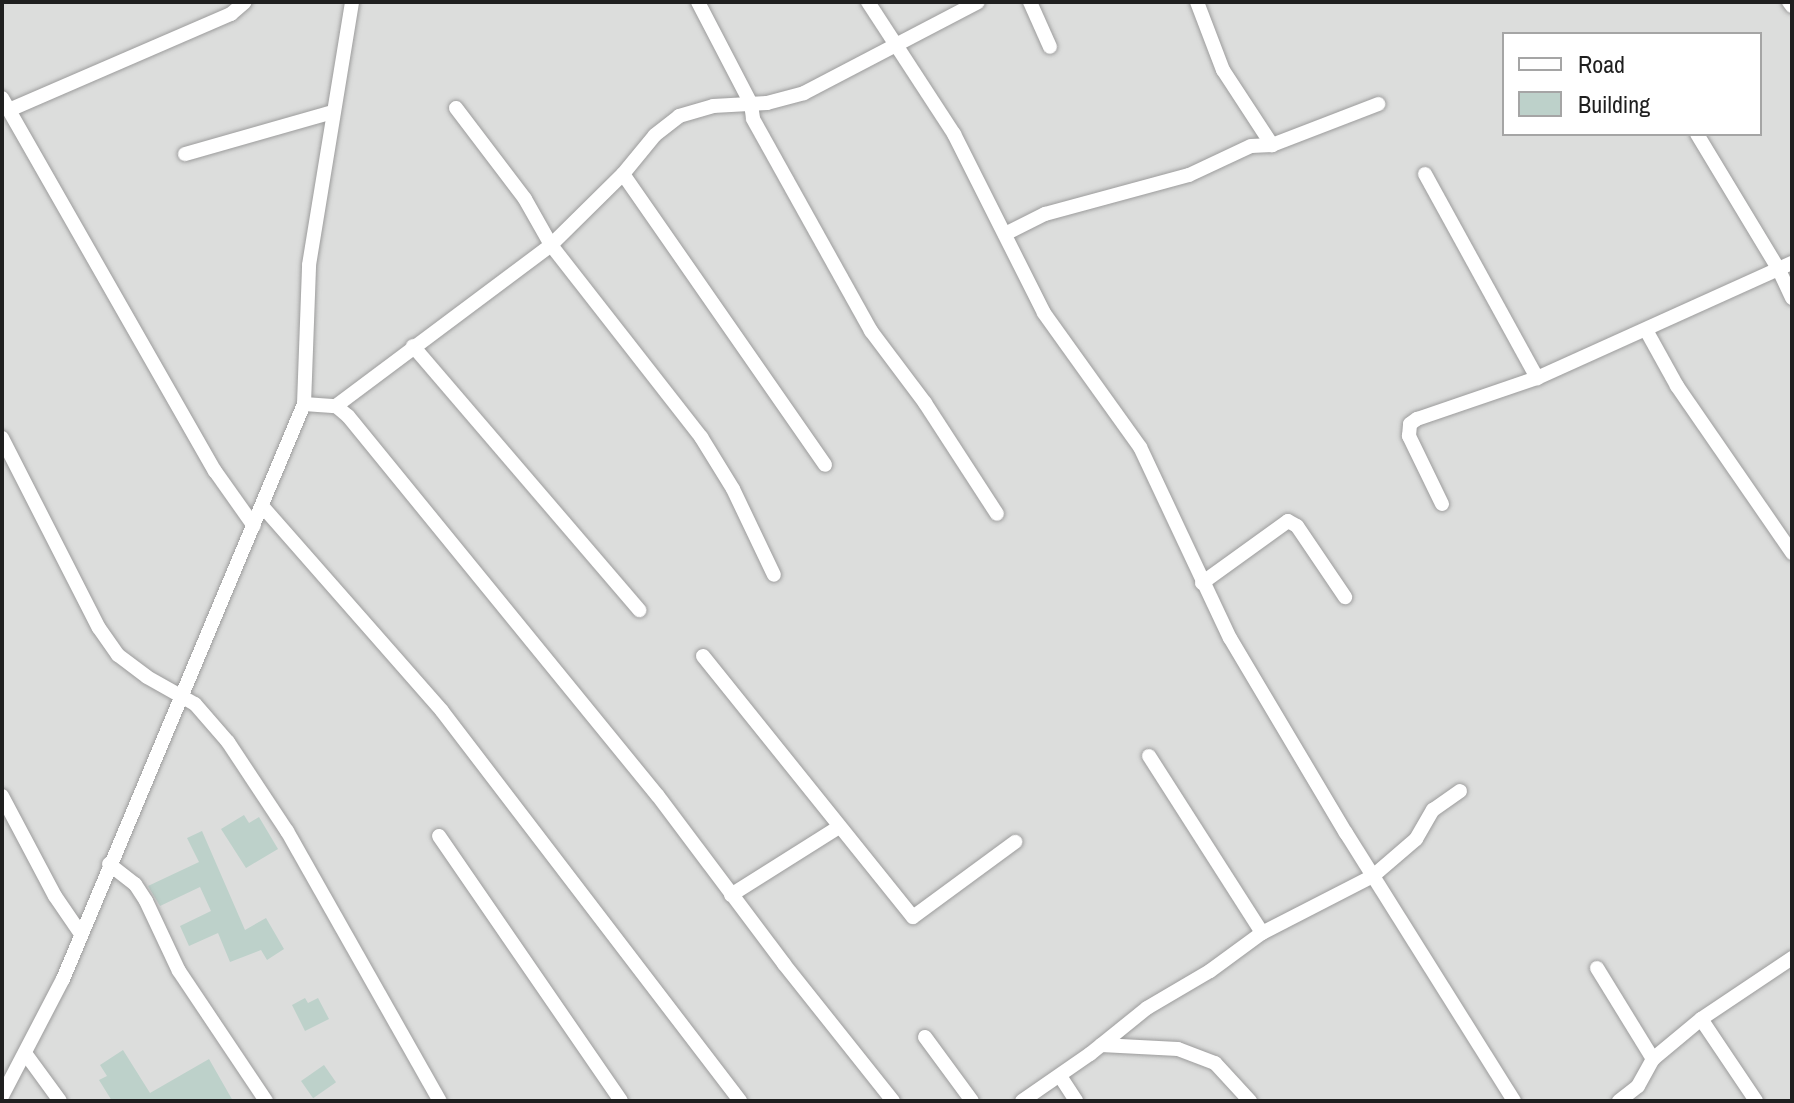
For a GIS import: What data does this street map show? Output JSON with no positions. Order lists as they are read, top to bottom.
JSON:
{
  "legend": ["Road", "Building"]
}
